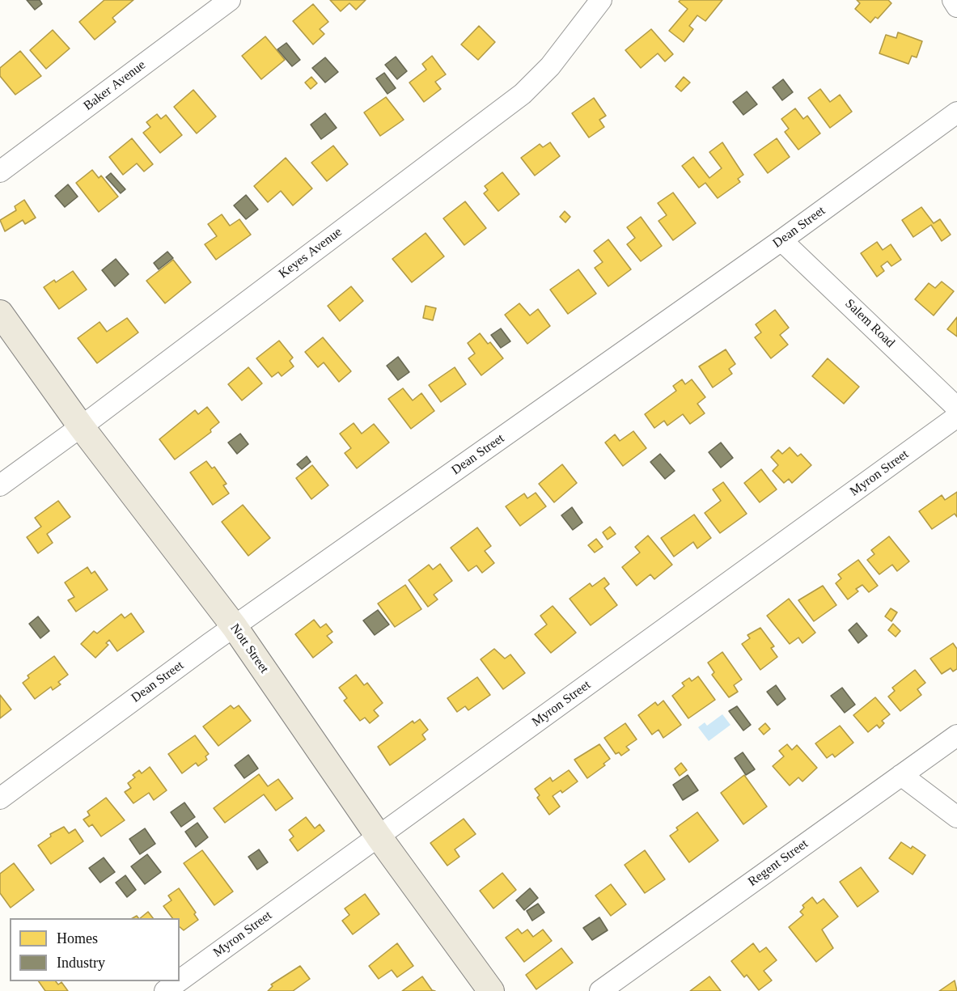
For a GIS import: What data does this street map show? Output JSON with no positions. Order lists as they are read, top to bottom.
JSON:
{
  "streets": {
    "main road": ["Nott Street"],
    "street": [
      "Baker Avenue",
      "Dean Street",
      "Keyes Avenue",
      "Salem Road",
      "Myron Street",
      "Regent Street"
    ]
  },
  "crossings": [
    ["Dean Street", "Salem Road"],
    ["Dean Street", "Nott Street"],
    ["Keyes Avenue", "Nott Street"],
    ["Myron Street", "Nott Street"]
  ],
  "legend": ["Homes", "Industry"]
}
